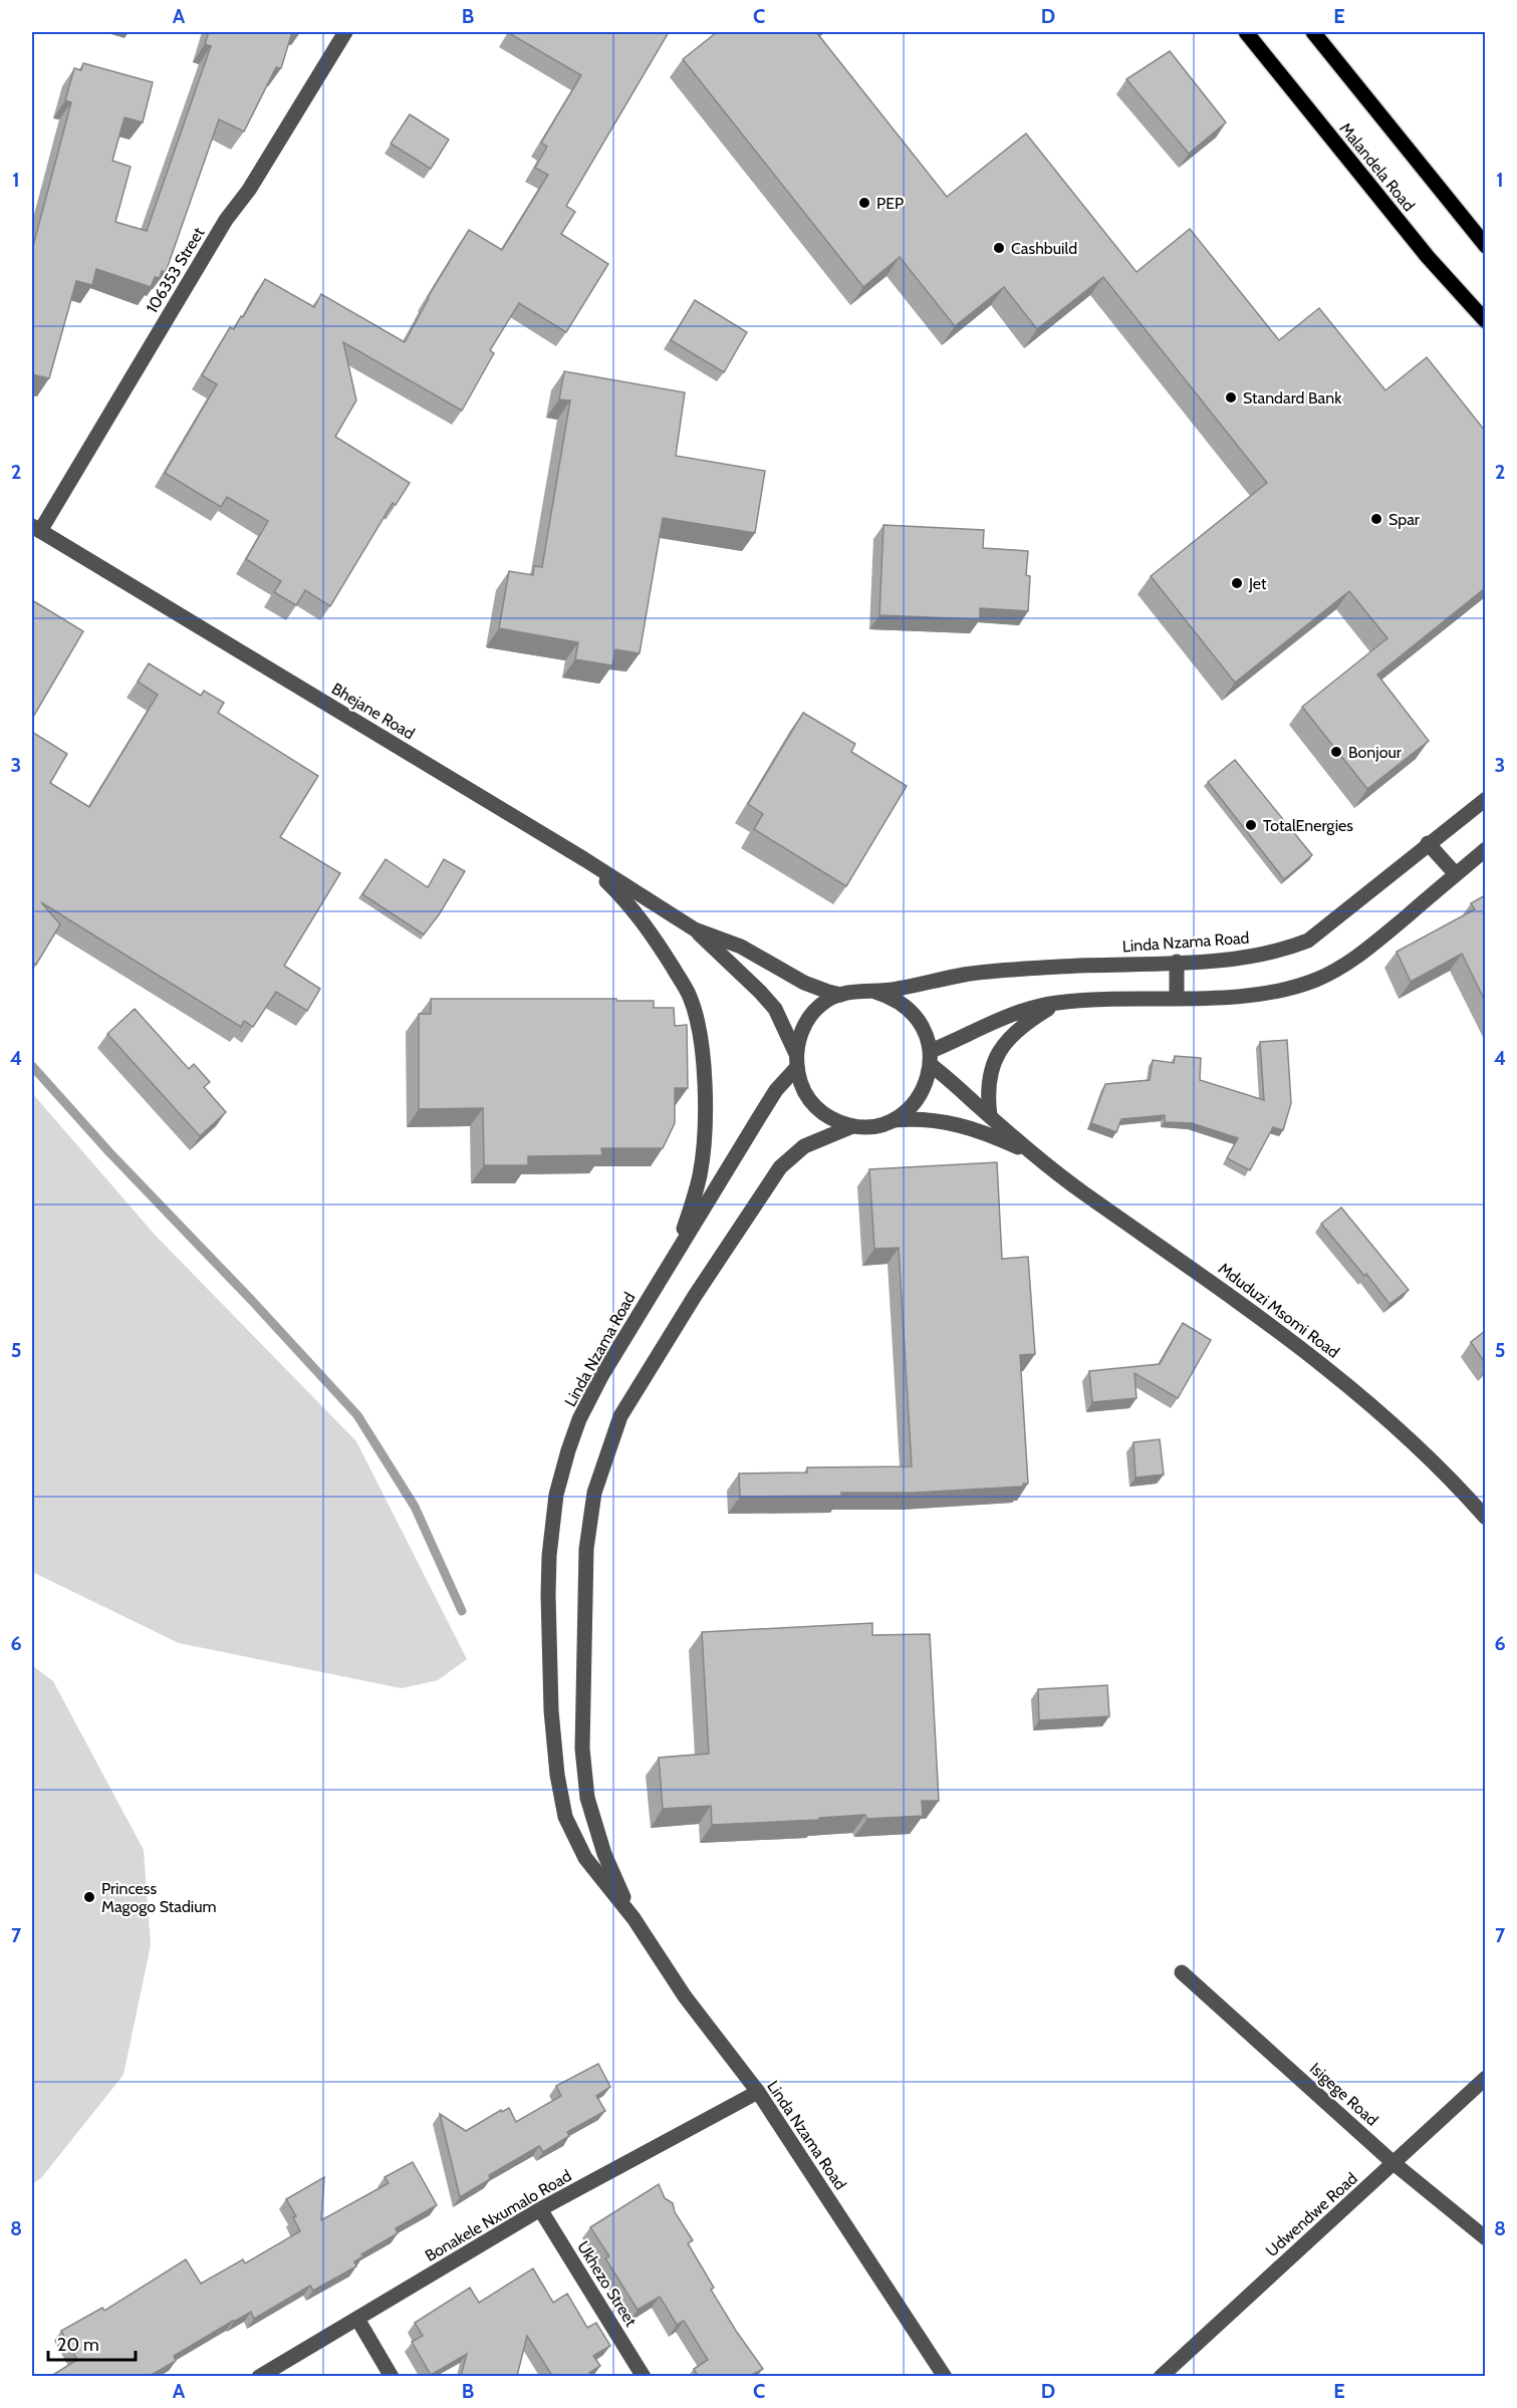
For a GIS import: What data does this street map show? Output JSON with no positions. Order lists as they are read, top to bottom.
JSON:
{
  "streets": {
    "main road": ["Malandela Road"],
    "street": [
      "106353 Street",
      "Bhejane Road",
      "Linda Nzama Road",
      "Mduduzi Msomi Road",
      "Isigege Road",
      "Udwendwe Road",
      "Bonakele Nxumalo Road",
      "Ukhezo Street"
    ]
  },
  "crossings": [
    ["106353 Street", "Bhejane Road"],
    ["Bhejane Road", "Linda Nzama Road"],
    ["Bhejane Road", "Mduduzi Msomi Road"],
    ["Linda Nzama Road", "Mduduzi Msomi Road"],
    ["Linda Nzama Road", "Bonakele Nxumalo Road"],
    ["Isigege Road", "Udwendwe Road"],
    ["Bonakele Nxumalo Road", "Ukhezo Street"]
  ],
  "places": [
    "PEP",
    "Cashbuild",
    "Standard Bank",
    "Spar",
    "Jet",
    "Bonjour",
    "TotalEnergies",
    "Princess Magogo Stadium"
  ],
  "scale_bar": "20 m",
  "grid": {
    "columns": [
      "A",
      "B",
      "C",
      "D",
      "E"
    ],
    "rows": [
      "1",
      "2",
      "3",
      "4",
      "5",
      "6",
      "7",
      "8"
    ]
  }
}
